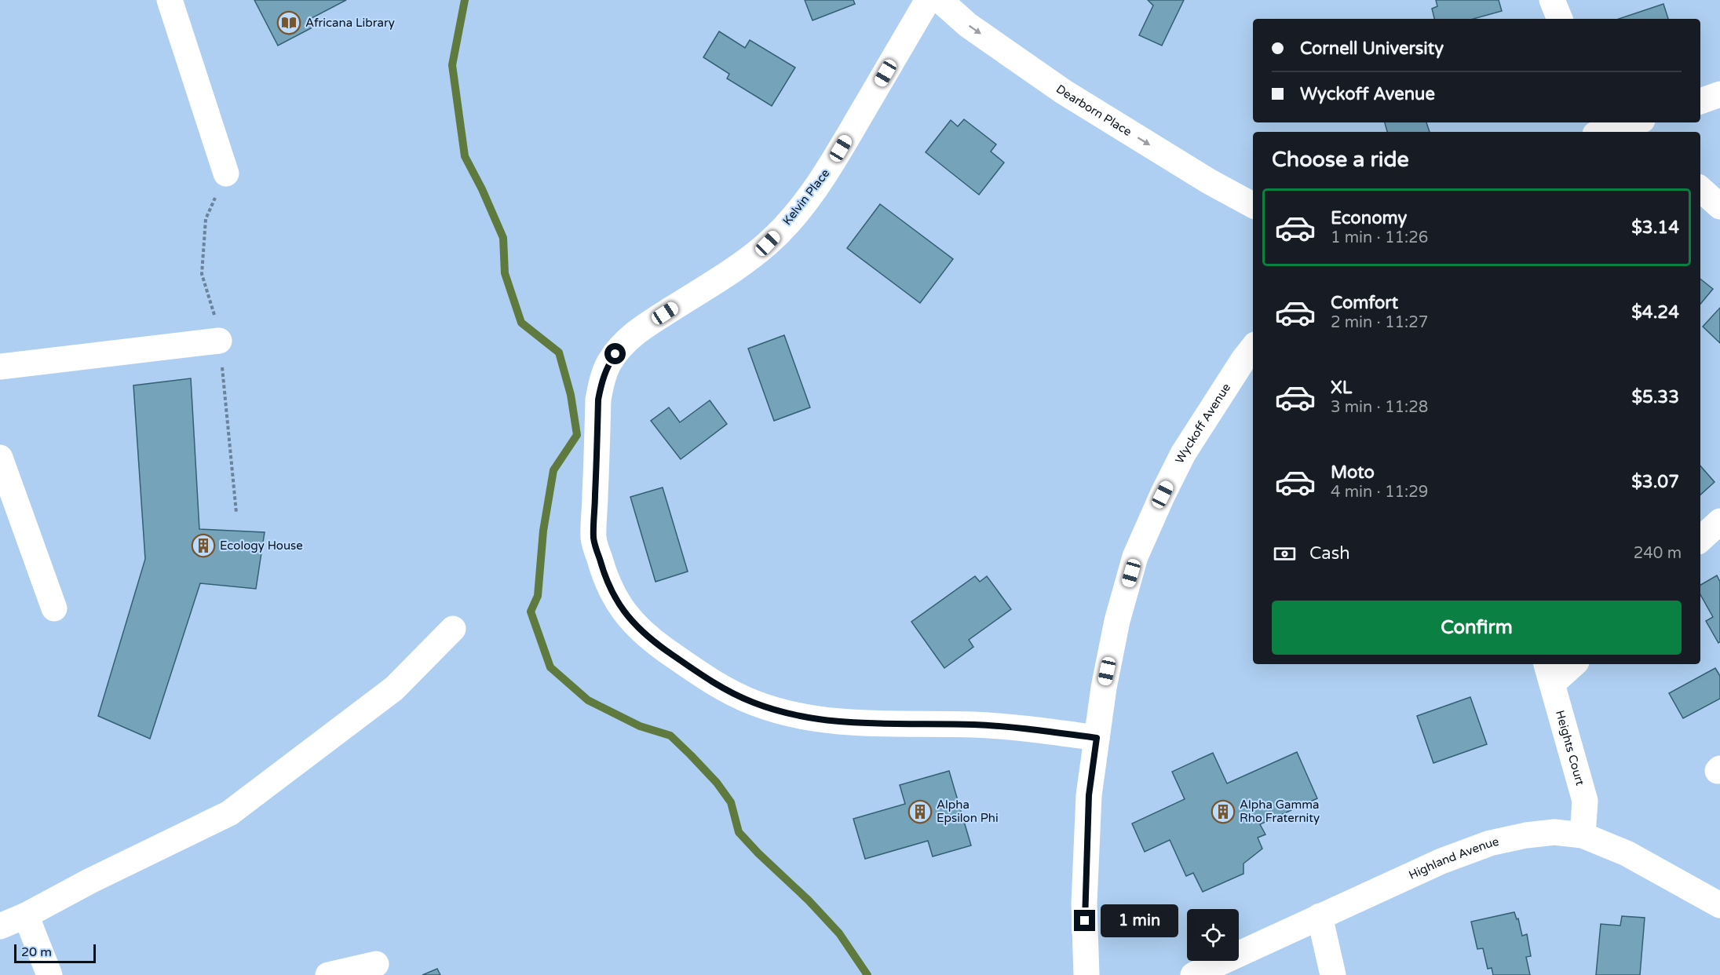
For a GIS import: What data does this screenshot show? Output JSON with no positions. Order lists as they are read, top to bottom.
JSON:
{
  "streets": {
    "street": [
      "Dearborn Place",
      "Kelvin Place",
      "Wyckoff Avenue",
      "Heights Court",
      "Highland Avenue"
    ]
  },
  "crossings": [
    ["Kelvin Place", "Wyckoff Avenue"],
    ["Heights Court", "Highland Avenue"]
  ],
  "one_way": ["Dearborn Place"],
  "places": {
    "library": ["Africana Library"],
    "building": ["Ecology House", "Alpha Epsilon Phi", "Alpha Gamma Rho Fraternity"]
  },
  "scale_bar": "20 m",
  "page": {
    "banner": ["Cornell University", "Wyckoff Avenue"],
    "heading": "Choose a ride",
    "list": [
      {
        "name": "Economy",
        "note": "1 min · 11:26",
        "value": "$3.14"
      },
      {
        "name": "Comfort",
        "note": "2 min · 11:27",
        "value": "$4.24"
      },
      {
        "name": "XL",
        "note": "3 min · 11:28",
        "value": "$5.33"
      },
      {
        "name": "Moto",
        "note": "4 min · 11:29",
        "value": "$3.07"
      }
    ],
    "pay": ["Cash", "240 m"],
    "buttons": "Confirm",
    "bubble": "1 min",
    "scale": "20 m"
  }
}
